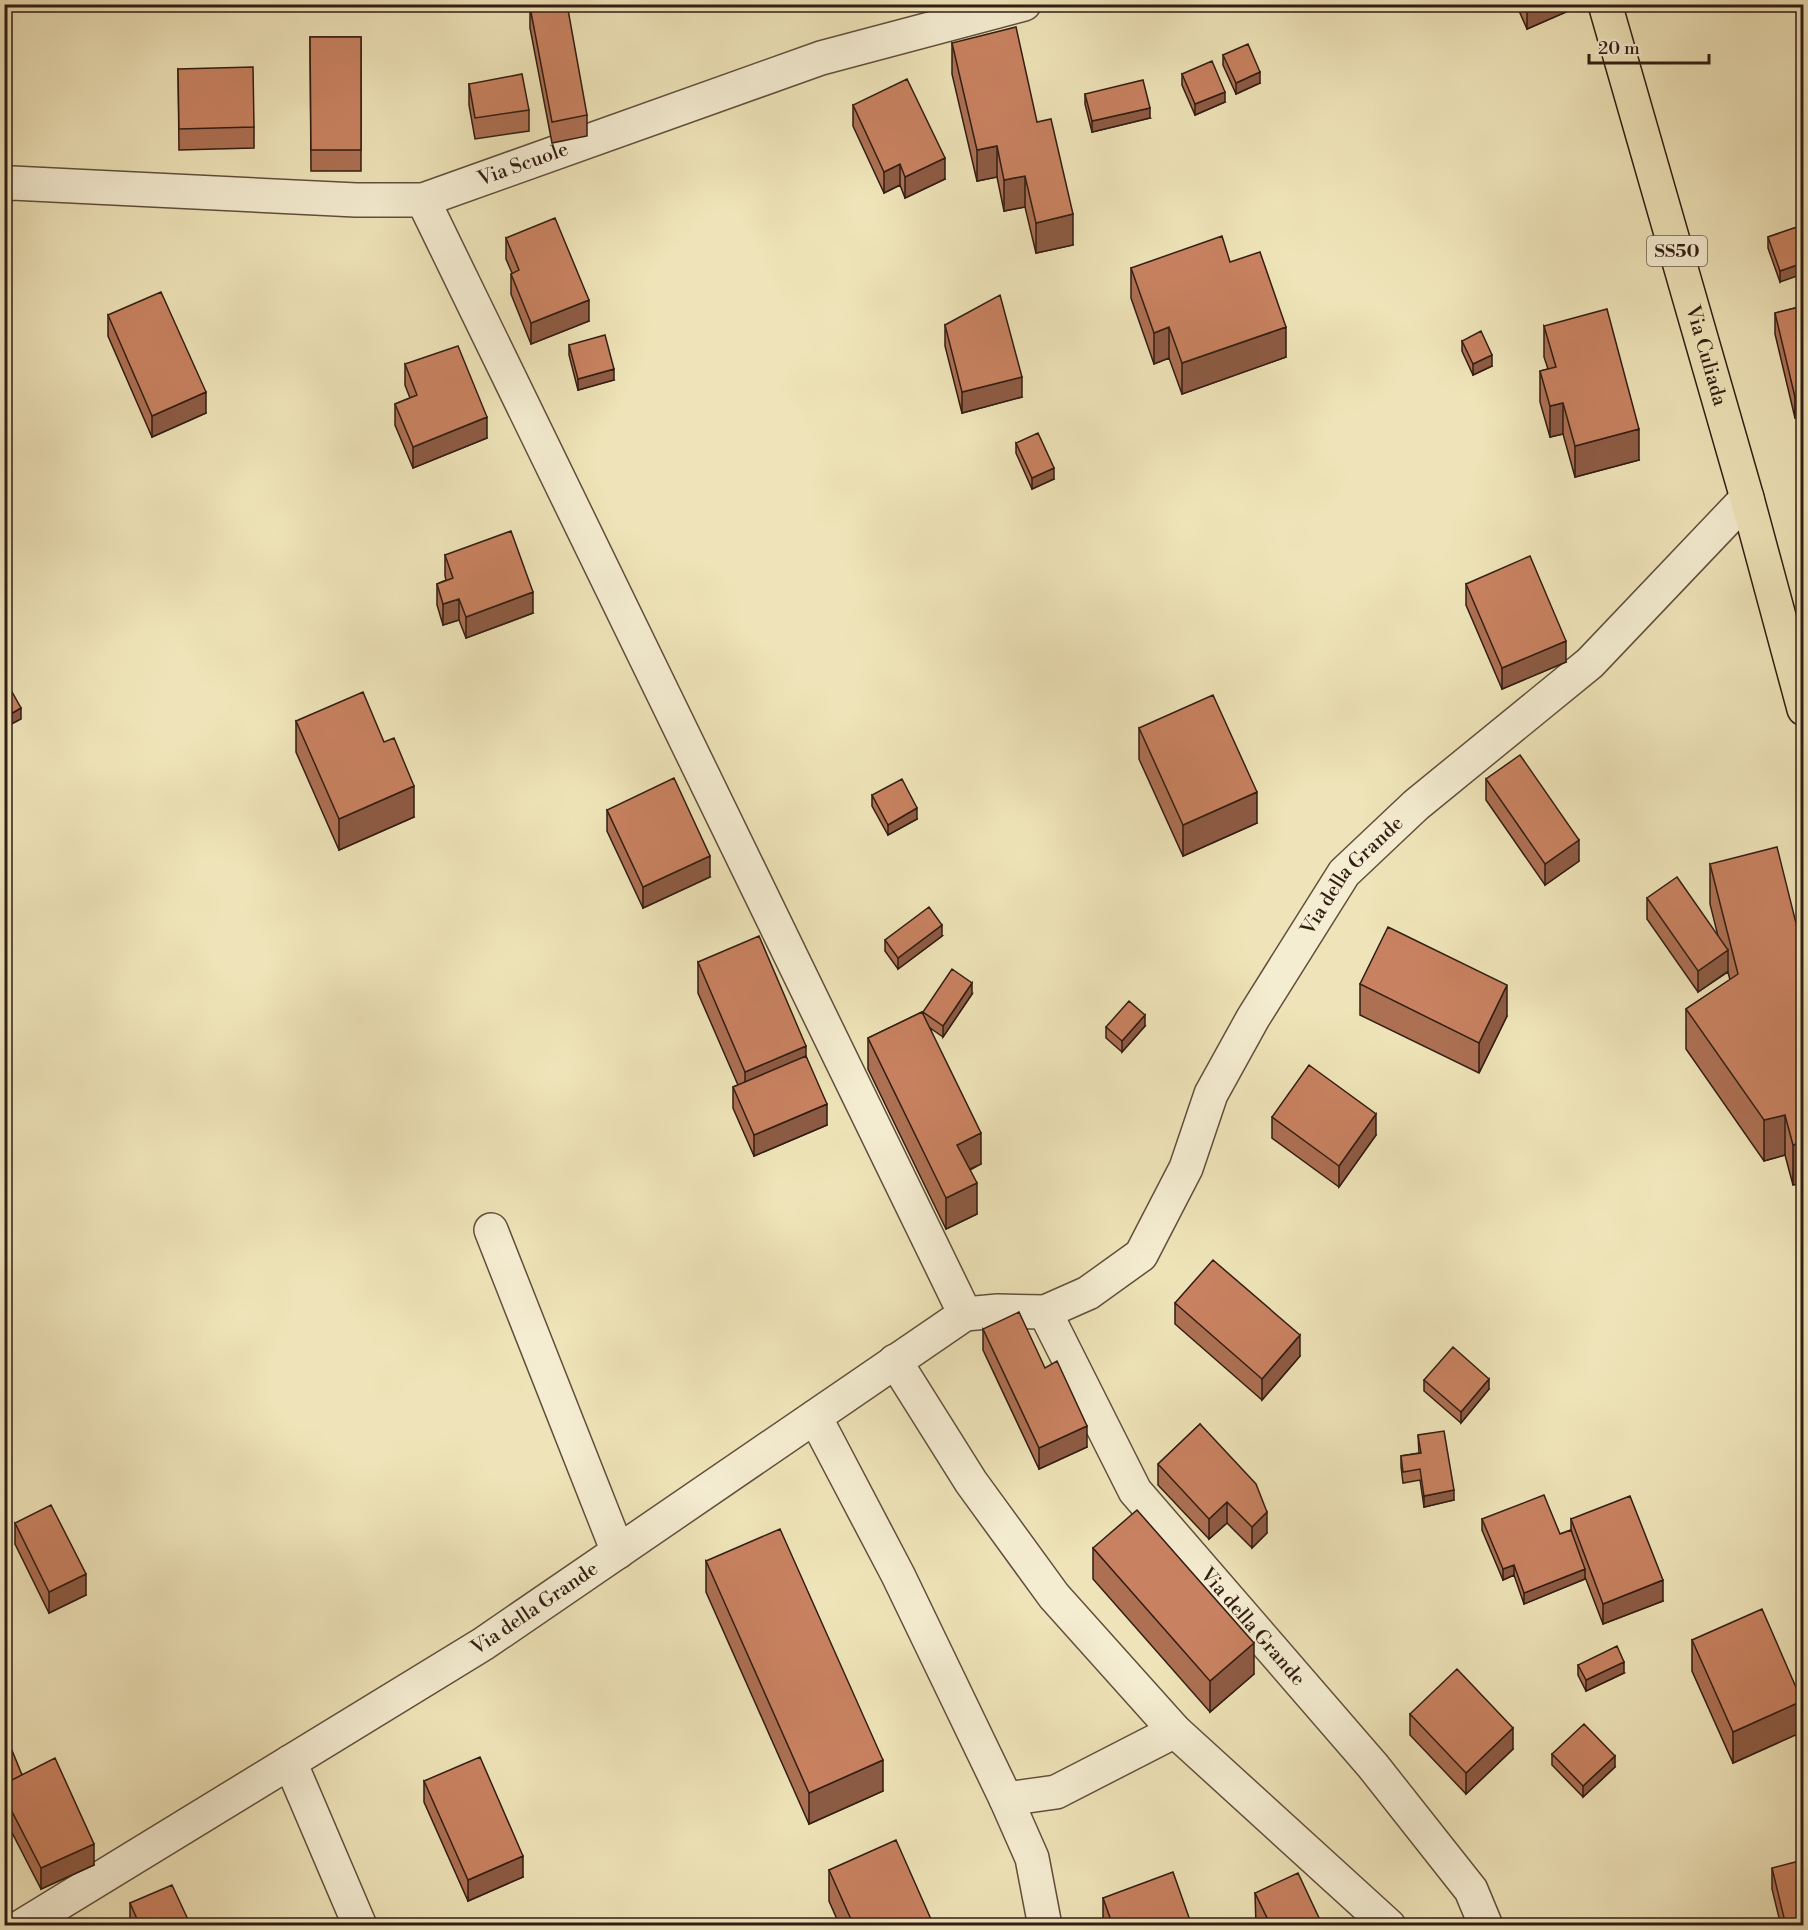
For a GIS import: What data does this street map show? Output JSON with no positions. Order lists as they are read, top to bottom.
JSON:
{
  "streets": {
    "main road": ["SS50", "Via Culiada"],
    "street": ["Via Scuole", "Via della Grande"]
  },
  "crossings": [
    ["Via Culiada", "Via della Grande"]
  ],
  "scale_bar": "20 m"
}
